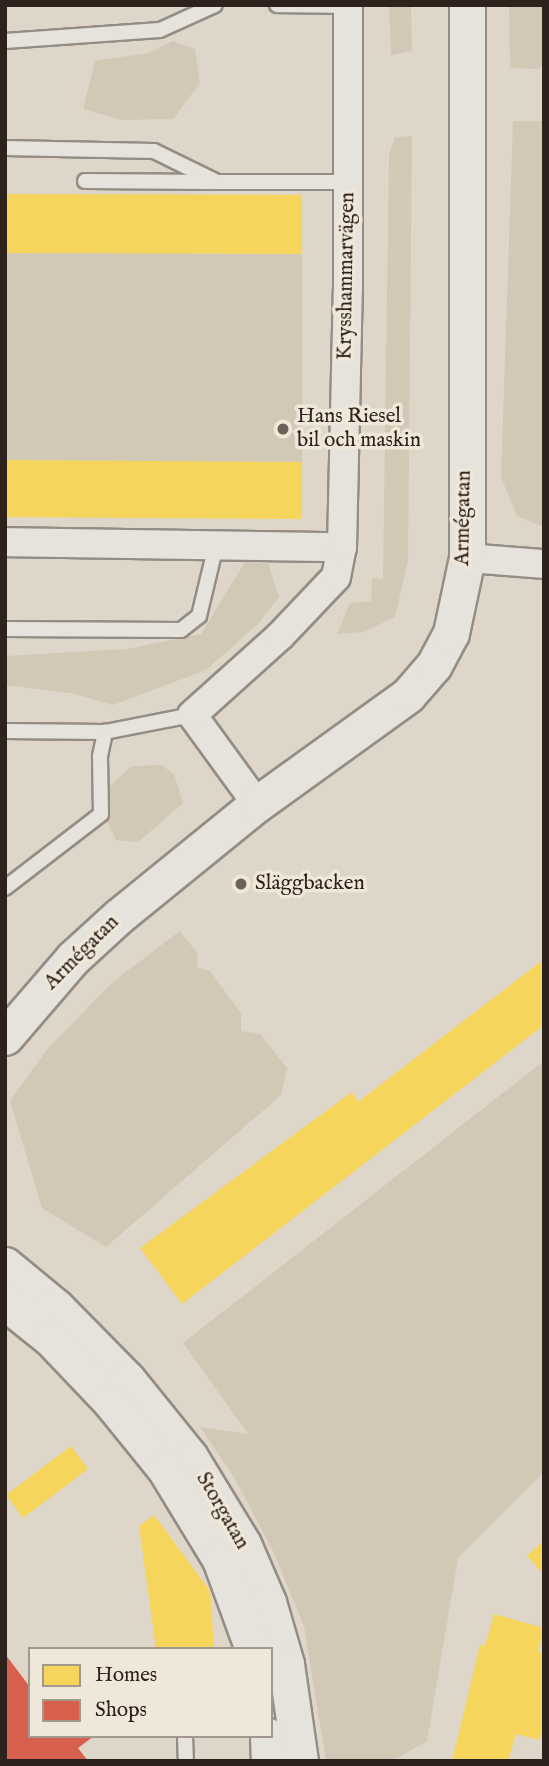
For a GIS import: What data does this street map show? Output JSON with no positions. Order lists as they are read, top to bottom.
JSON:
{
  "streets": {
    "street": ["Krysshammarvägen", "Armégatan", "Storgatan"]
  },
  "places": ["Hans Riesel bil och maskin", "Släggbacken"],
  "legend": ["Homes", "Shops"]
}
